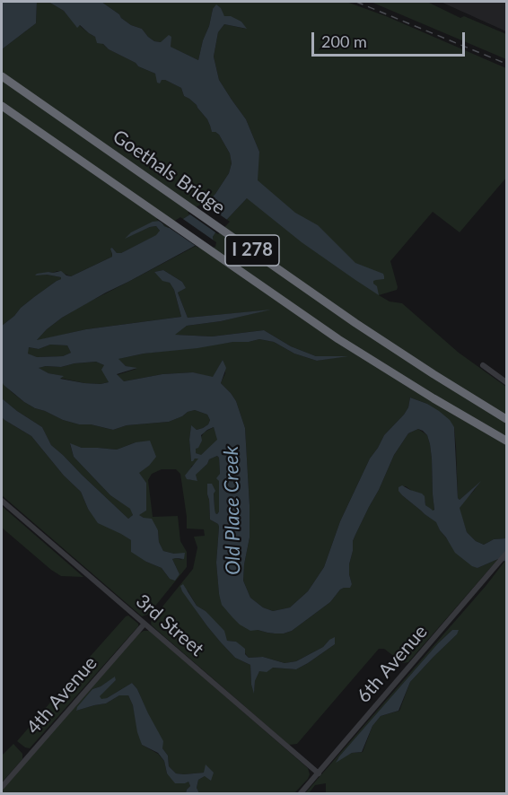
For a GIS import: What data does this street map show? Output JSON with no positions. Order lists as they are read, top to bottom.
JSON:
{
  "streets": {
    "highway": ["Goethals Bridge", "I 278"],
    "street": ["3rd Street", "6th Avenue", "4th Avenue"]
  },
  "crossings": [
    ["3rd Street", "6th Avenue"],
    ["3rd Street", "4th Avenue"]
  ],
  "water": ["Old Place Creek"],
  "scale_bar": "200 m"
}
